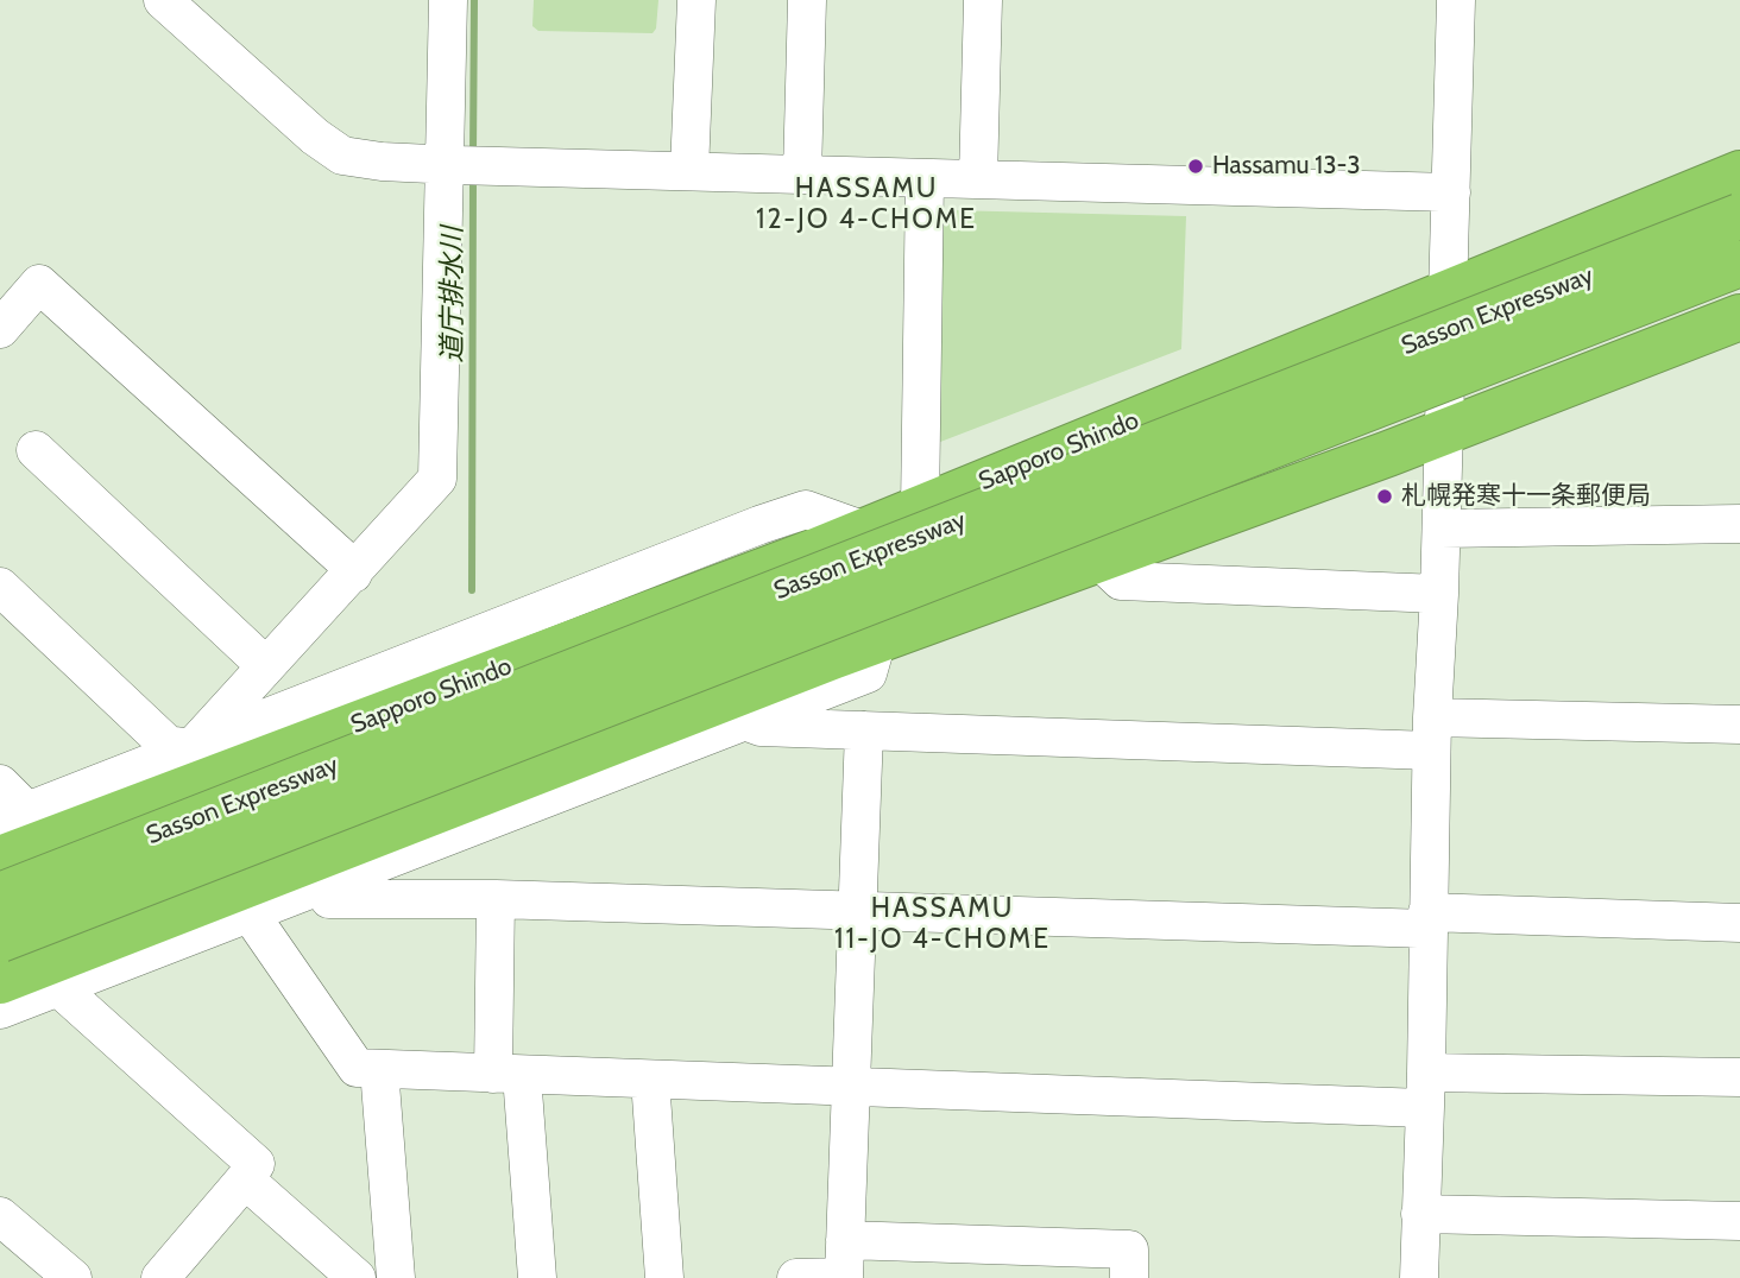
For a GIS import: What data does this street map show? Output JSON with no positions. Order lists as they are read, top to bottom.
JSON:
{
  "streets": {
    "highway": ["Sasson Expressway", "Sapporo Shindo"]
  },
  "districts": ["HASSAMU 12-JO 4-CHOME", "HASSAMU 11-JO 4-CHOME"],
  "water": ["道庁排水川"],
  "places": ["Hassamu 13-3", "札幌発寒十一条郵便局"]
}
